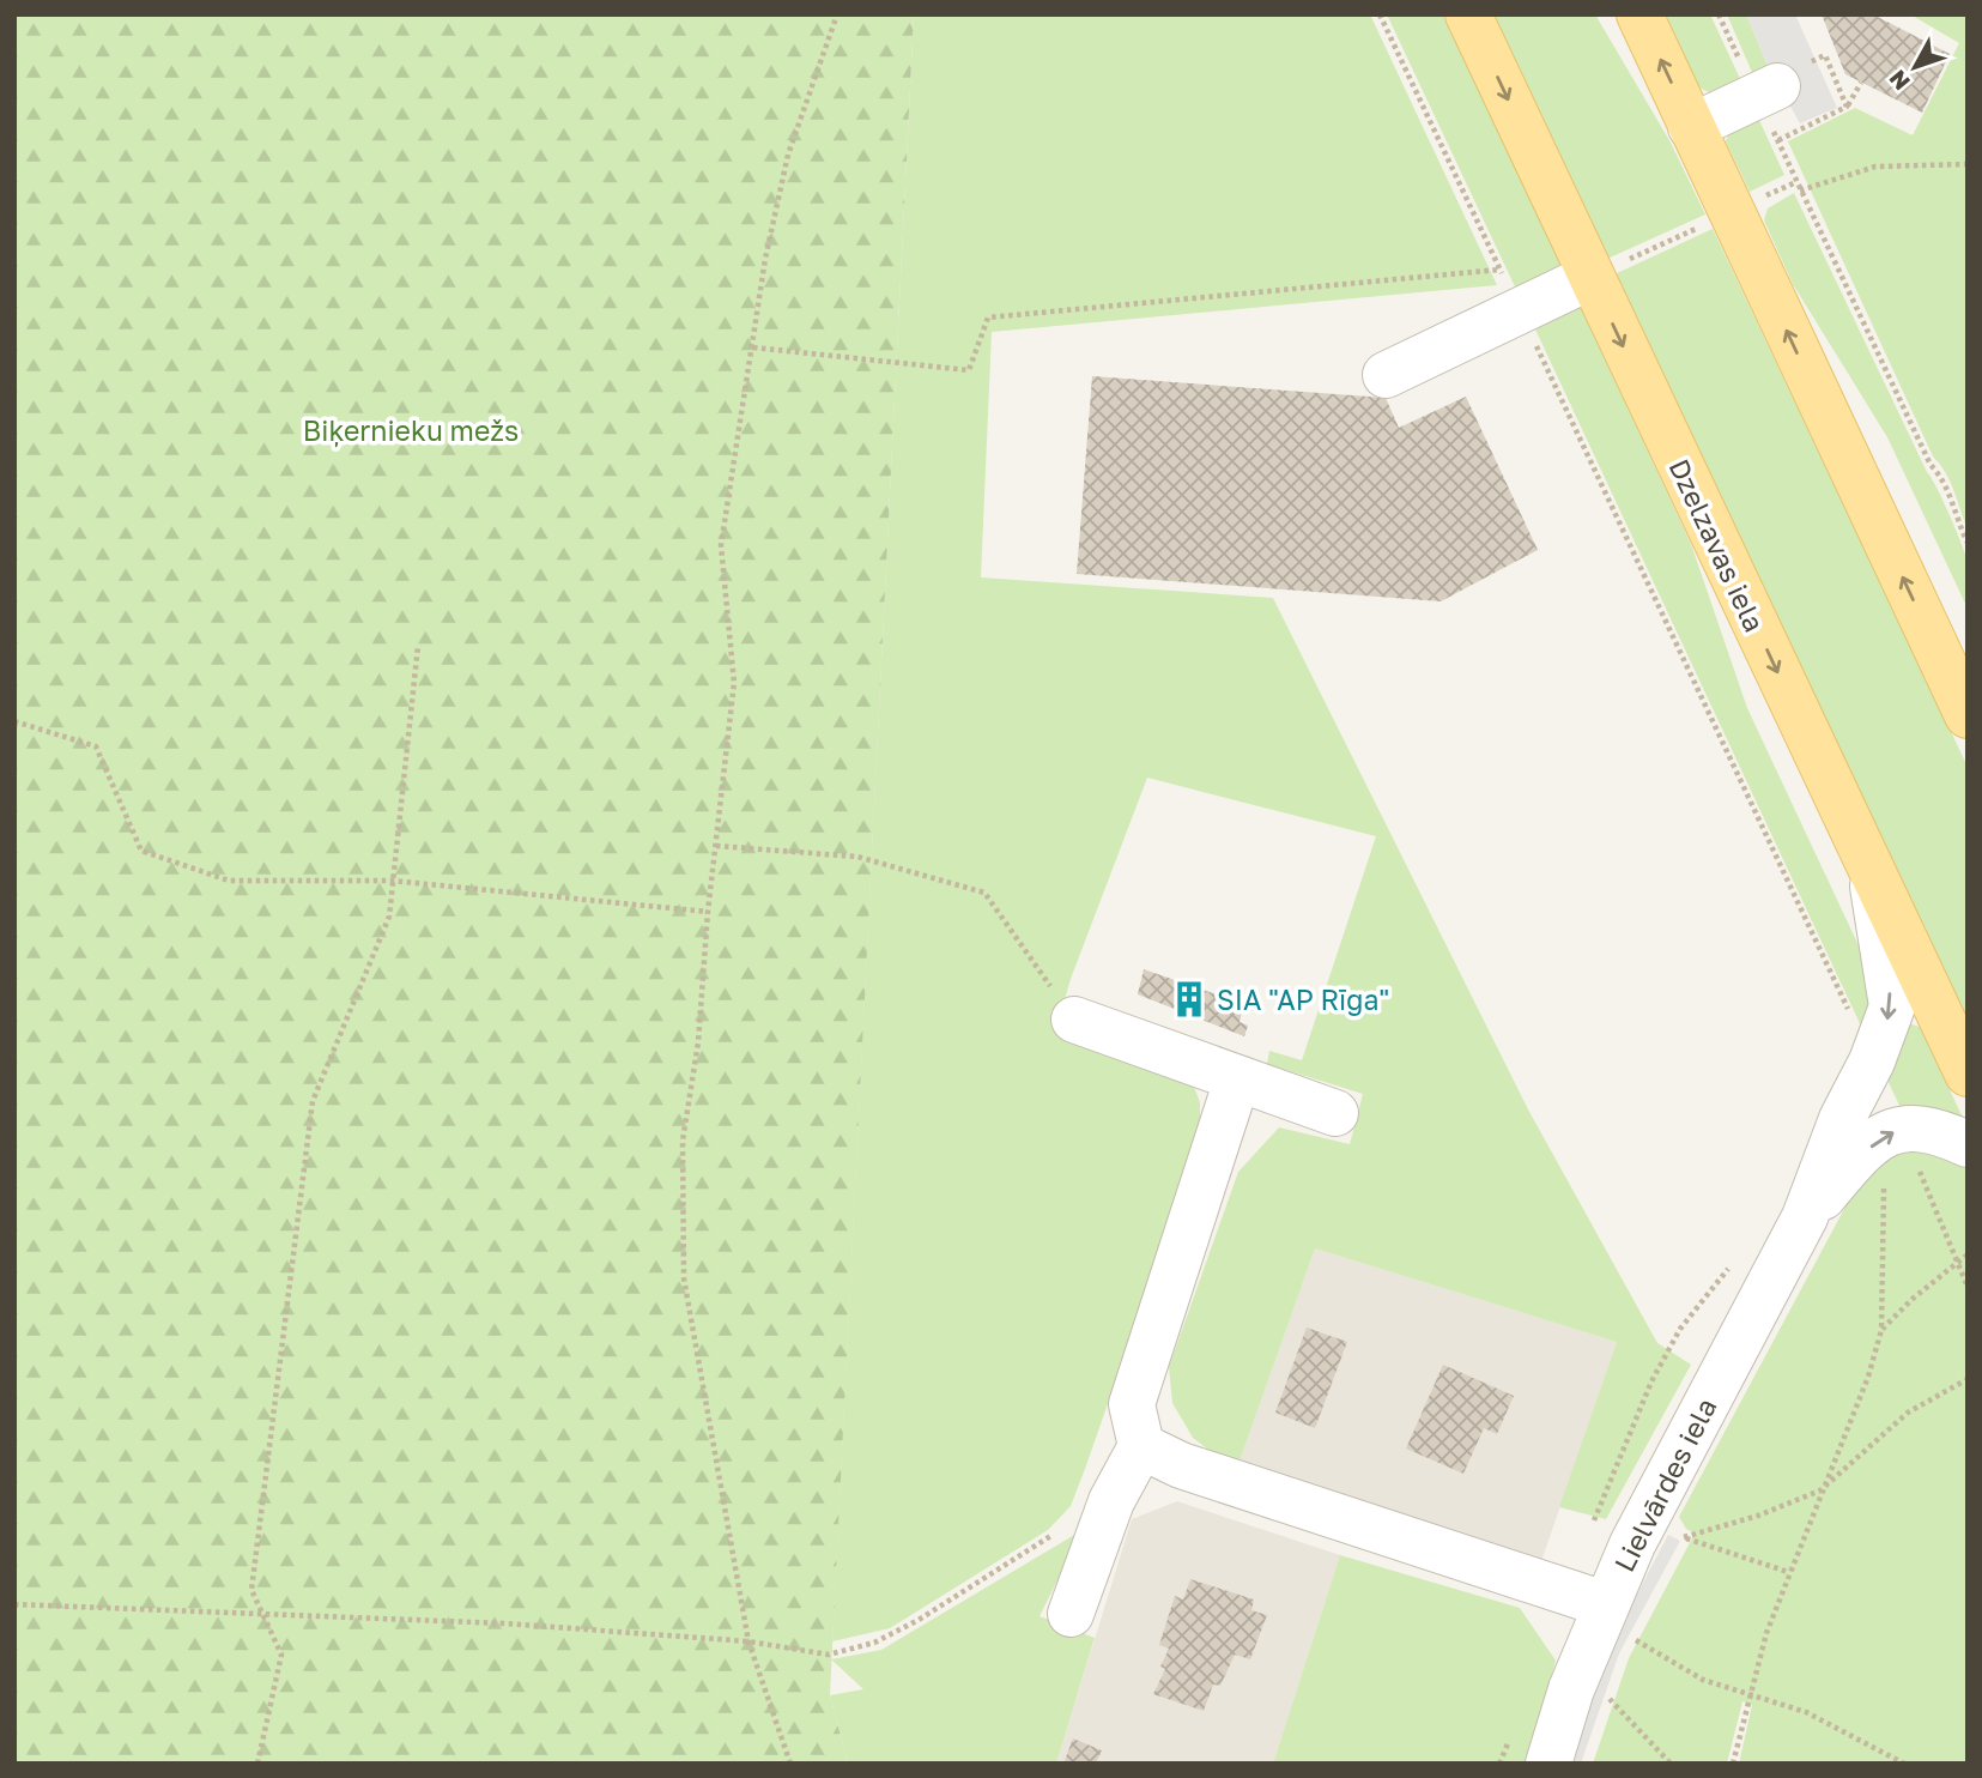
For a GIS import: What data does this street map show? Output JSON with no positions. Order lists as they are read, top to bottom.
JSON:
{
  "streets": {
    "main road": ["Dzelzavas iela"],
    "street": ["Lielvārdes iela"]
  },
  "crossings": [
    ["Dzelzavas iela", "Lielvārdes iela"]
  ],
  "parks": ["Biķernieku mežs"],
  "places": {
    "building": ["SIA \"AP Rīga\""]
  },
  "north": "bottom left"
}
